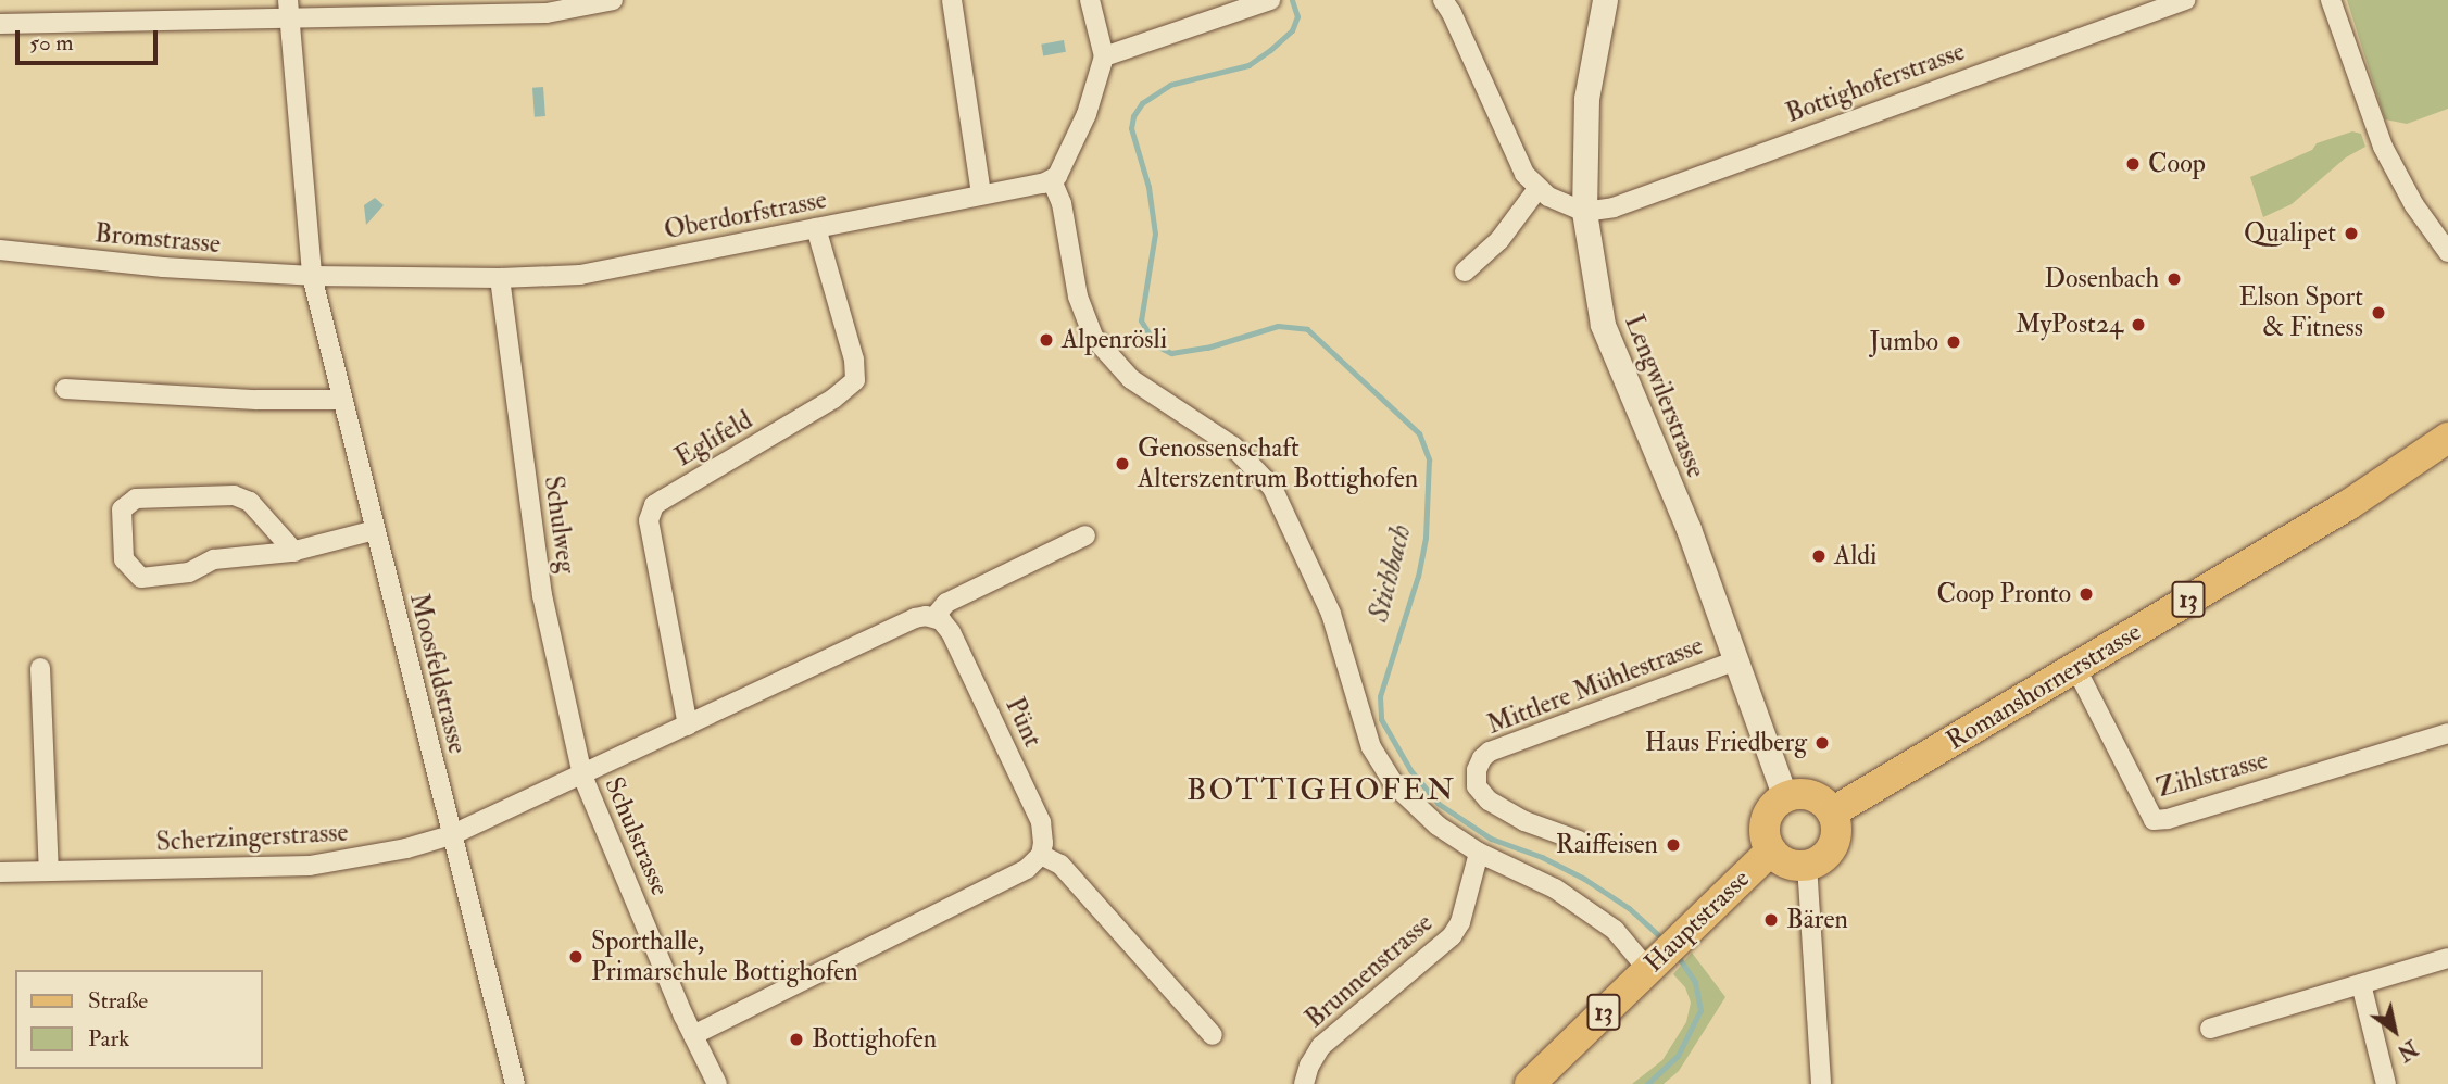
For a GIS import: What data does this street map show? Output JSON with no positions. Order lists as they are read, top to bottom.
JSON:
{
  "streets": {
    "main road": ["13", "Romanshornerstrasse", "Hauptstrasse"],
    "street": [
      "Bottighoferstrasse",
      "Oberdorfstrasse",
      "Bromstrasse",
      "Lengwilerstrasse",
      "Eglifeld",
      "Schulweg",
      "Moosfeldstrasse",
      "Mittlere Mühlestrasse",
      "Pünt",
      "Zihlstrasse",
      "Schulstrasse",
      "Scherzingerstrasse",
      "Brunnenstrasse"
    ]
  },
  "crossings": [
    ["Bottighoferstrasse", "Lengwilerstrasse"],
    ["Oberdorfstrasse", "Bromstrasse"],
    ["Oberdorfstrasse", "Eglifeld"],
    ["Oberdorfstrasse", "Schulweg"],
    ["Oberdorfstrasse", "Moosfeldstrasse"],
    ["Bromstrasse", "Moosfeldstrasse"],
    ["Lengwilerstrasse", "Mittlere Mühlestrasse"],
    ["Lengwilerstrasse", "Romanshornerstrasse"],
    ["Lengwilerstrasse", "Hauptstrasse"],
    ["Schulweg", "Schulstrasse"],
    ["Schulweg", "Scherzingerstrasse"],
    ["Moosfeldstrasse", "Scherzingerstrasse"],
    ["Romanshornerstrasse", "Zihlstrasse"],
    ["Romanshornerstrasse", "Hauptstrasse"],
    ["Schulstrasse", "Scherzingerstrasse"]
  ],
  "districts": ["BOTTIGHOFEN"],
  "water": ["Stichbach"],
  "places": [
    "Coop",
    "Qualipet",
    "Dosenbach",
    "Elson Sport & Fitness",
    "MyPost24",
    "Alpenrösli",
    "Jumbo",
    "Genossenschaft Alterszentrum Bottighofen",
    "Aldi",
    "Coop Pronto",
    "Haus Friedberg",
    "Raiffeisen",
    "Bären",
    "Sporthalle, Primarschule Bottighofen",
    "Bottighofen"
  ],
  "legend": ["Straße", "Park"],
  "scale_bar": "50 m",
  "north": "bottom right"
}
